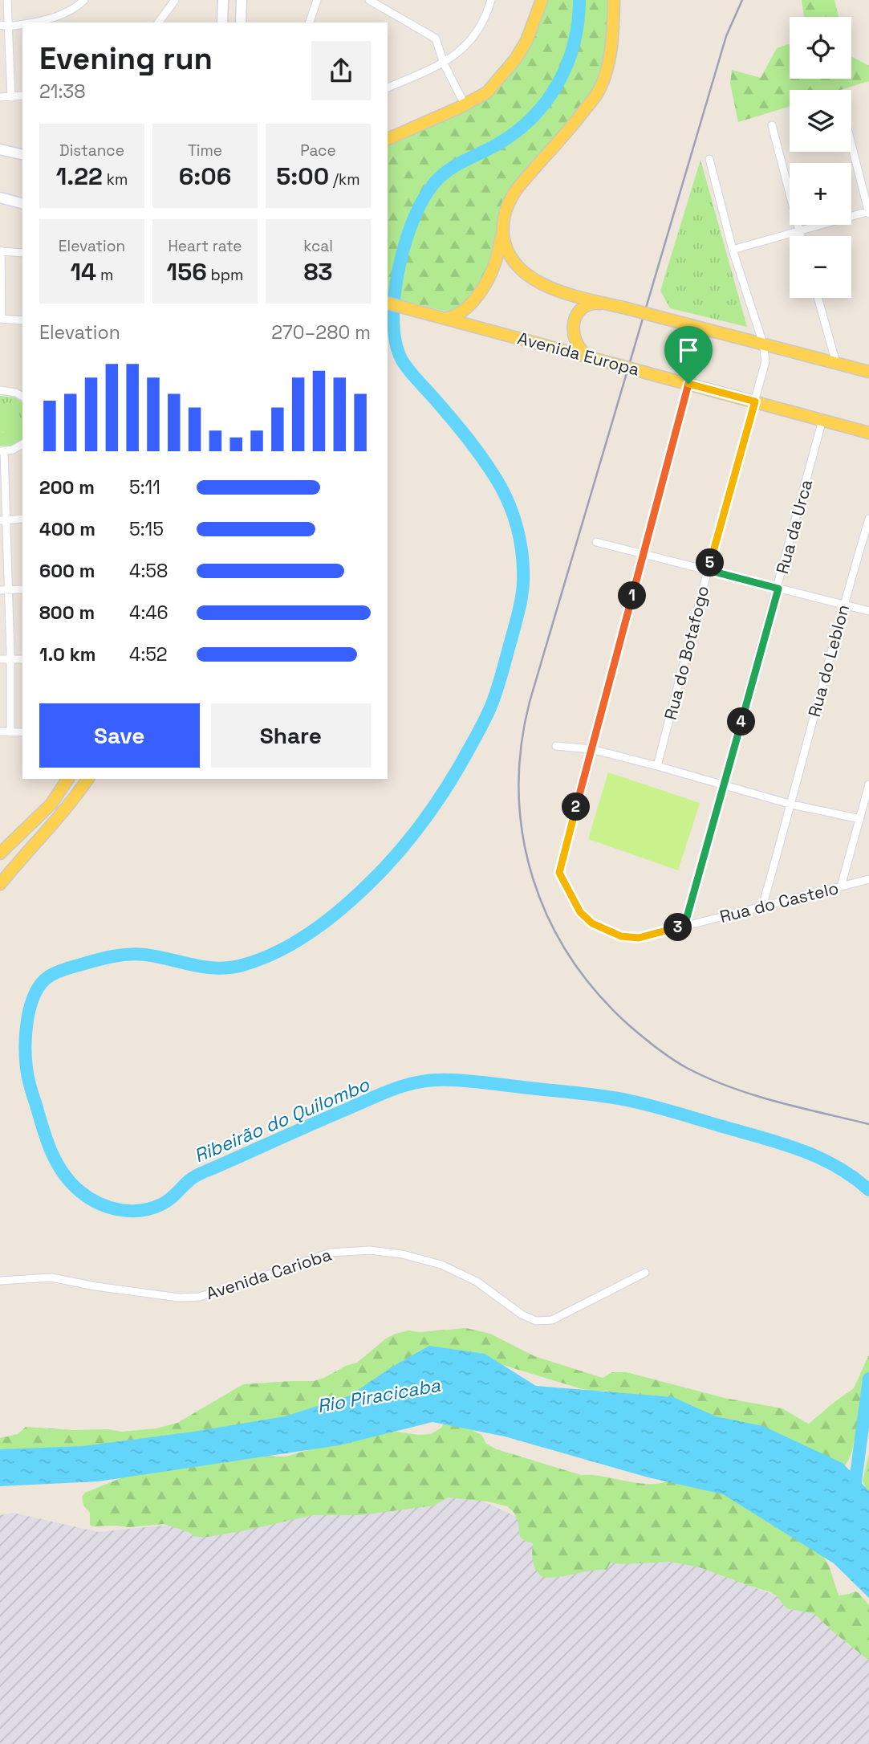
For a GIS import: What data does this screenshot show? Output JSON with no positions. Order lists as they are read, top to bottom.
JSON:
{
  "streets": {
    "main road": ["Avenida Europa"],
    "street": [
      "Rua da Urca",
      "Rua do Botafogo",
      "Rua do Leblon",
      "Rua do Castelo",
      "Avenida Carioba"
    ]
  },
  "crossings": [
    ["Avenida Europa", "Rua da Urca"],
    ["Avenida Europa", "Rua do Botafogo"],
    ["Rua da Urca", "Rua do Castelo"],
    ["Rua do Leblon", "Rua do Castelo"]
  ],
  "water": ["Ribeirão do Quilombo", "Rio Piracicaba"],
  "page": {
    "map_buttons": ["+", "−"],
    "heading": ["Evening run", "21:38"],
    "stats": [
      ["Distance", "1.22 km"],
      ["Time", "6:06"],
      ["Pace", "5:00 /km"],
      ["Elevation", "14 m"],
      ["Heart rate", "156 bpm"],
      ["kcal", "83"]
    ],
    "chart": ["Elevation", "270–280 m"],
    "list": [
      {
        "name": "200 m",
        "note": "5:11"
      },
      {
        "name": "400 m",
        "note": "5:15"
      },
      {
        "name": "600 m",
        "note": "4:58"
      },
      {
        "name": "800 m",
        "note": "4:46"
      },
      {
        "name": "1.0 km",
        "note": "4:52"
      }
    ],
    "pins": [
      "5",
      "1",
      "4",
      "2",
      "3"
    ],
    "buttons": ["Save", "Share"]
  }
}
